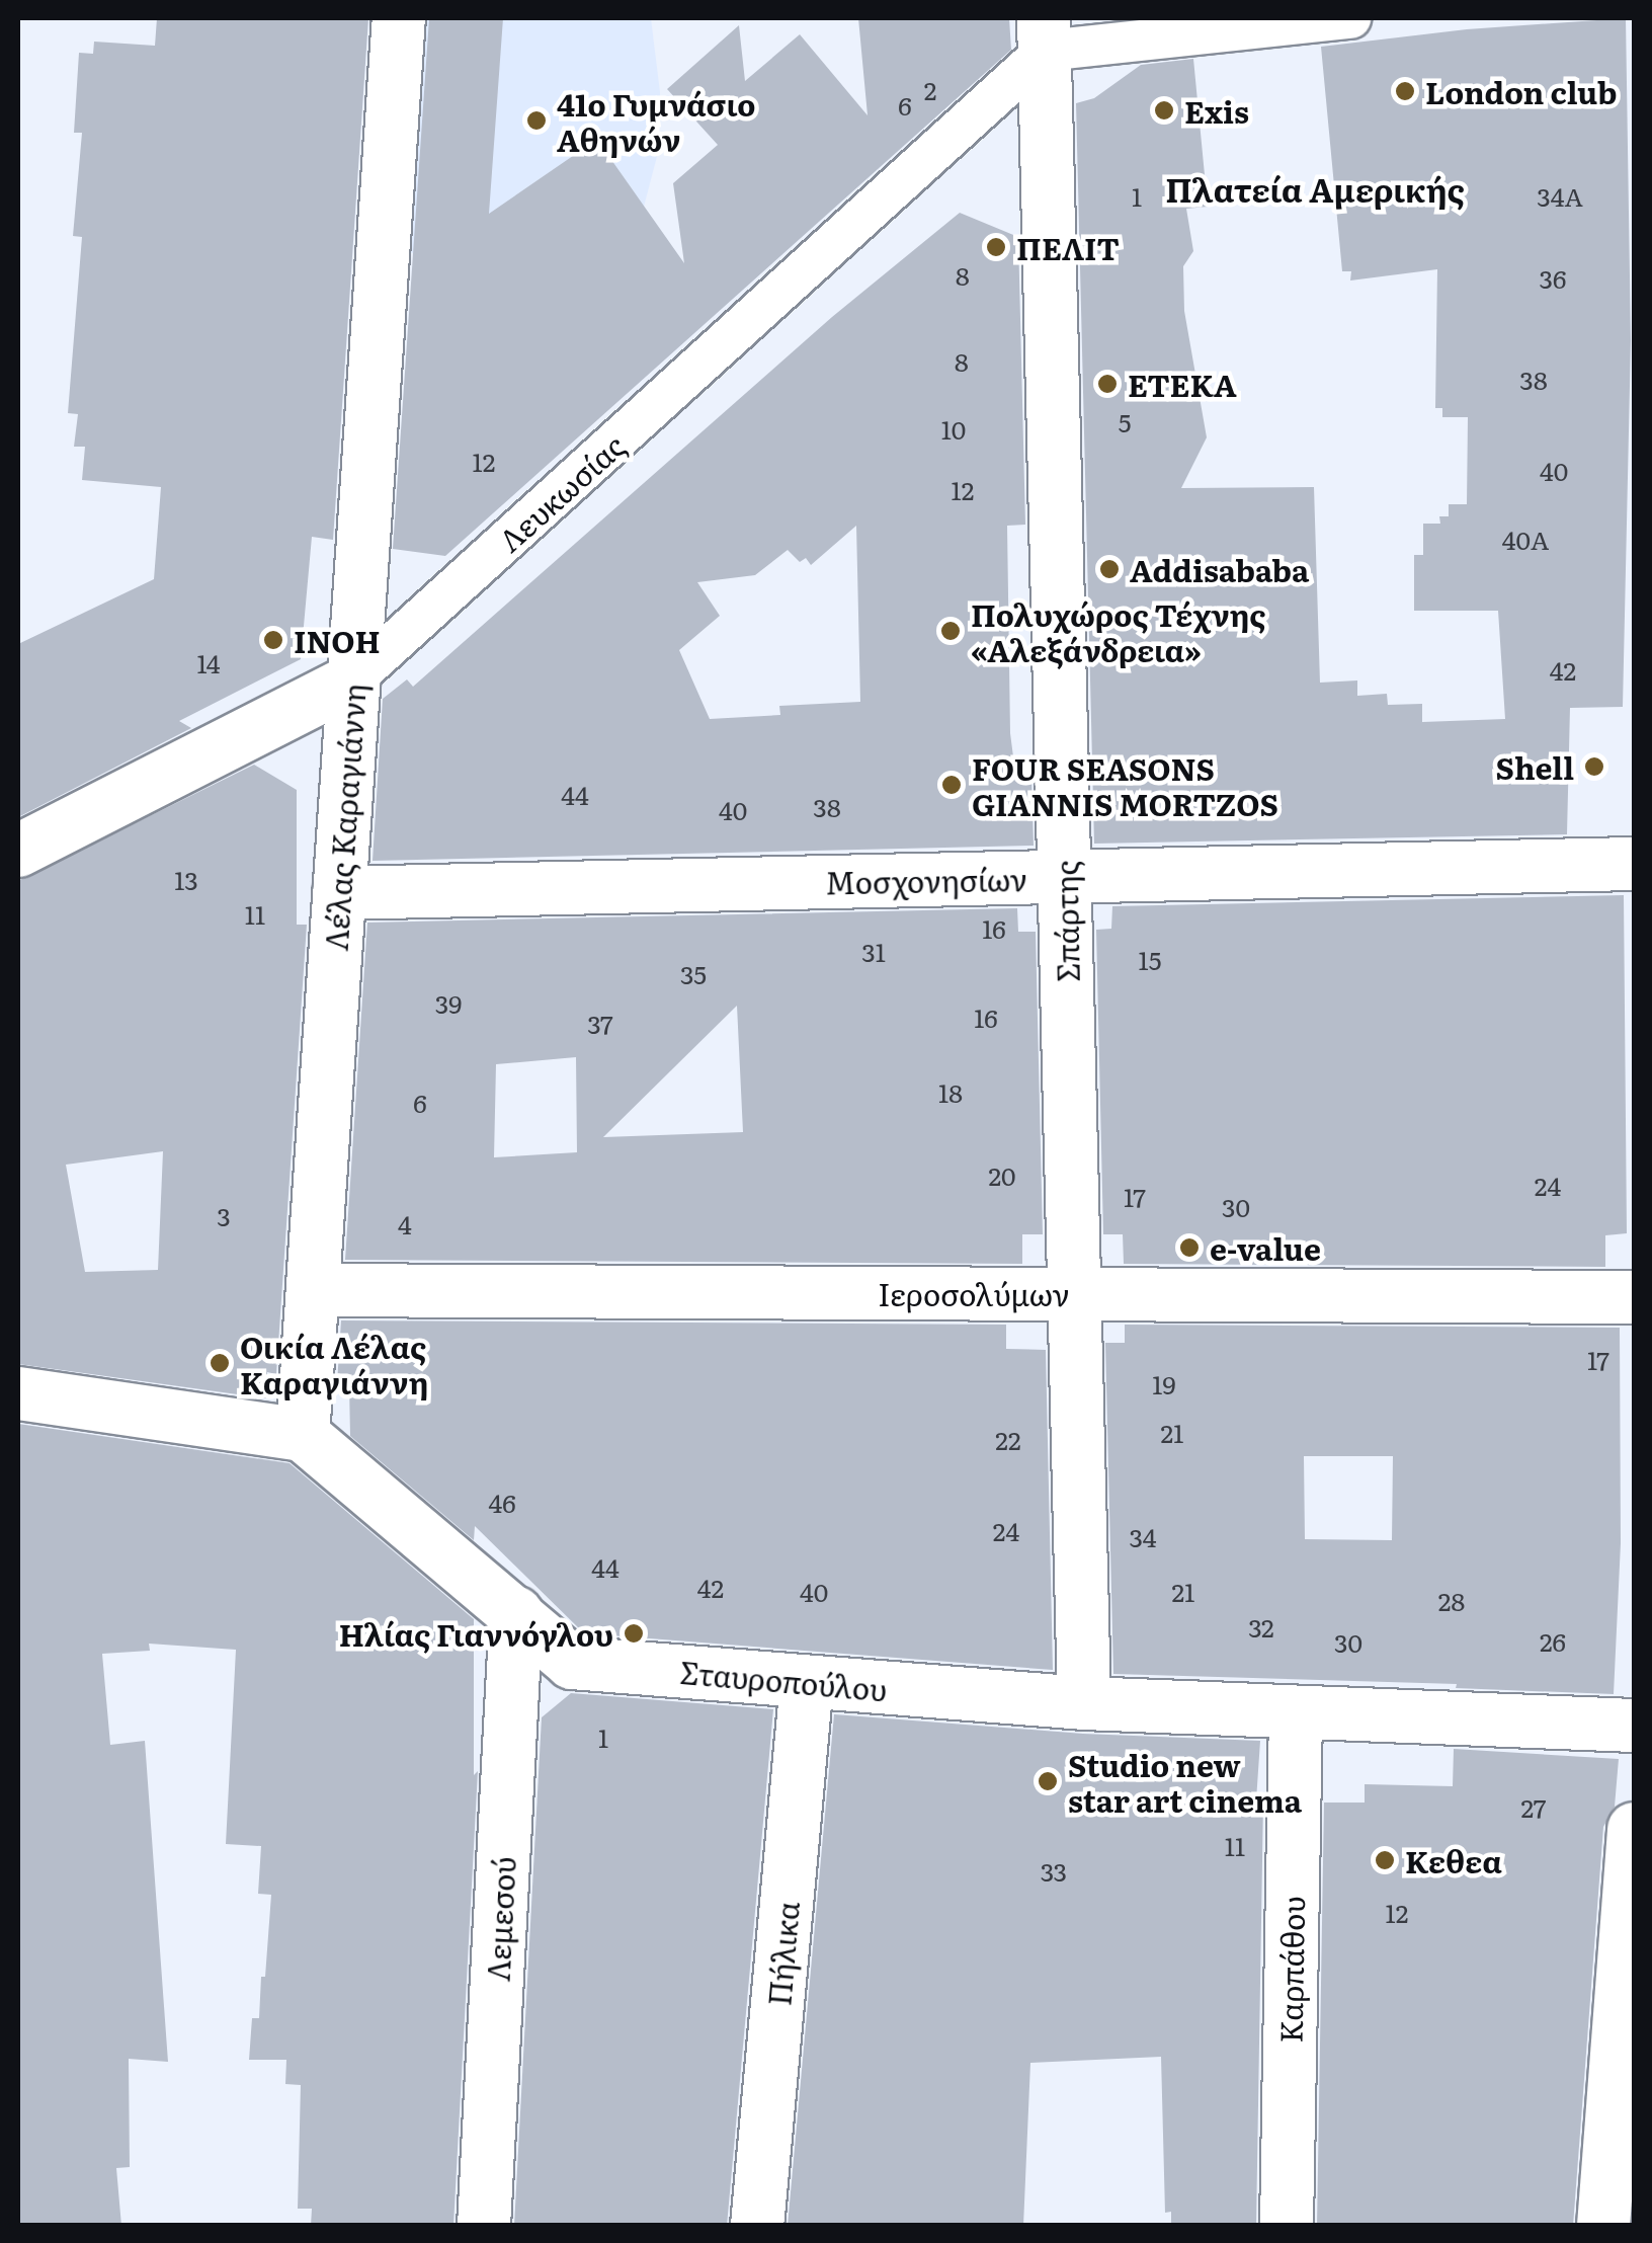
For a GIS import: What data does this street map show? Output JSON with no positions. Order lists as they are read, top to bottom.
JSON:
{
  "streets": {
    "street": [
      "Λευκωσίας",
      "Λέλας Καραγιάννη",
      "Μοσχονησίων",
      "Σπάρτης",
      "Ιεροσολύμων",
      "Σταυροπούλου",
      "Λεμεσού",
      "Πήλικα",
      "Καρπάθου"
    ]
  },
  "crossings": [
    ["Λευκωσίας", "Λέλας Καραγιάννη"],
    ["Λευκωσίας", "Σπάρτης"],
    ["Λέλας Καραγιάννη", "Μοσχονησίων"],
    ["Λέλας Καραγιάννη", "Ιεροσολύμων"],
    ["Λέλας Καραγιάννη", "Σταυροπούλου"],
    ["Μοσχονησίων", "Σπάρτης"],
    ["Σπάρτης", "Ιεροσολύμων"],
    ["Σπάρτης", "Σταυροπούλου"],
    ["Σταυροπούλου", "Λεμεσού"],
    ["Σταυροπούλου", "Πήλικα"],
    ["Σταυροπούλου", "Καρπάθου"]
  ],
  "districts": ["Πλατεία Αμερικής"],
  "places": [
    "London club",
    "Exis",
    "41ο Γυμνάσιο Αθηνών",
    "ΠΕΛΙΤ",
    "ΕΤΕΚΑ",
    "Addisababa",
    "Πολυχώρος Τέχνης «Αλεξάνδρεια»",
    "ΙNOH",
    "Shell",
    "FOUR SEASONS GIANNIS MORTZOS",
    "e-value",
    "Οικία Λέλας Καραγιάννη",
    "Ηλίας Γιαννόγλου",
    "Studio new star art cinema",
    "Κεθεα"
  ],
  "house_numbers": [
    "2",
    "6",
    "1",
    "34Α",
    "8",
    "36",
    "8",
    "38",
    "5",
    "10",
    "12",
    "40",
    "12",
    "40Α",
    "14",
    "42",
    "44",
    "38",
    "40",
    "13",
    "11",
    "16",
    "31",
    "15",
    "35",
    "39",
    "16",
    "37",
    "18",
    "6",
    "20",
    "24",
    "17",
    "30",
    "3",
    "4",
    "17",
    "19",
    "21",
    "22",
    "46",
    "24",
    "34",
    "44",
    "42",
    "40",
    "21",
    "28",
    "32",
    "26",
    "30",
    "1",
    "27",
    "11",
    "33",
    "12"
  ]
}
